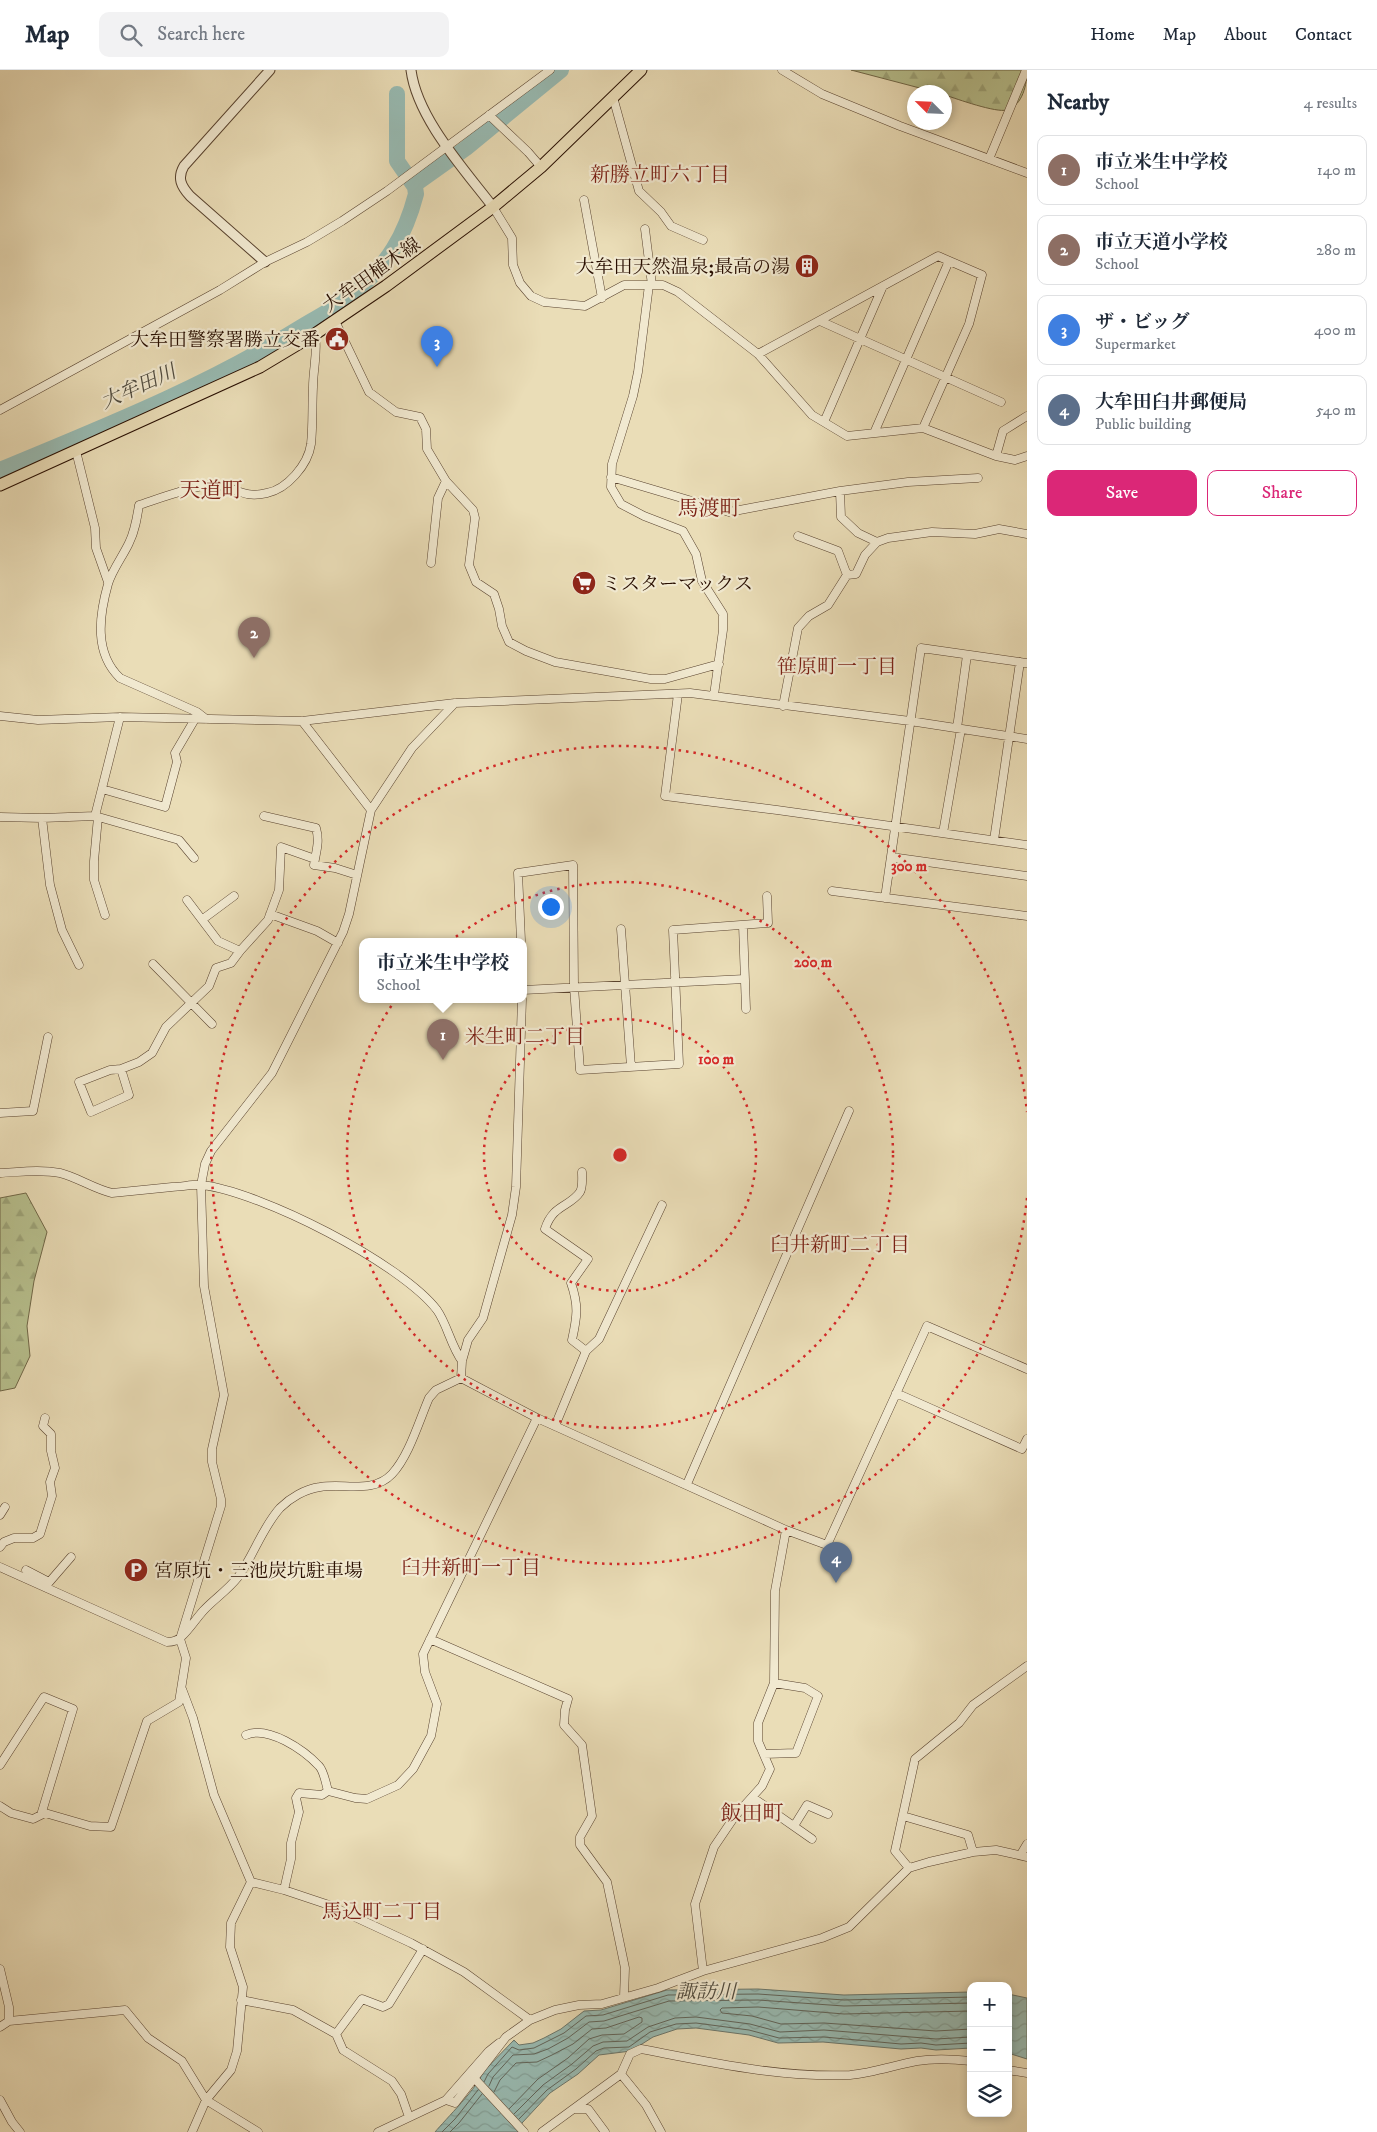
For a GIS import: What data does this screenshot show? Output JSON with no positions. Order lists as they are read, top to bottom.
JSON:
{
  "streets": {
    "main road": ["大牟田植木線"]
  },
  "districts": [
    "新勝立町六丁目",
    "天道町",
    "馬渡町",
    "笹原町一丁目",
    "米生町二丁目",
    "臼井新町二丁目",
    "臼井新町一丁目",
    "飯田町",
    "馬込町二丁目"
  ],
  "water": ["大牟田川", "諏訪川"],
  "places": {
    "building": ["大牟田天然温泉;最高の湯"],
    "public building": ["大牟田警察署勝立交番"],
    "supermarket": ["ミスターマックス"],
    "parking": ["宮原坑・三池炭坑駐車場"]
  },
  "north": "top left",
  "page": {
    "header": "Map",
    "search": "Search here",
    "nav": [
      "Home",
      "Map",
      "About",
      "Contact"
    ],
    "heading": ["Nearby", "4 results"],
    "list": [
      {
        "mark": "1",
        "name": "市立米生中学校",
        "note": "School",
        "value": "140 m"
      },
      {
        "mark": "2",
        "name": "市立天道小学校",
        "note": "School",
        "value": "280 m"
      },
      {
        "mark": "3",
        "name": "ザ・ビッグ",
        "note": "Supermarket",
        "value": "400 m"
      },
      {
        "mark": "4",
        "name": "大牟田臼井郵便局",
        "note": "Public building",
        "value": "540 m"
      }
    ],
    "pins": [
      "3",
      "2",
      "1",
      "4"
    ],
    "buttons": ["Save", "Share"],
    "popup": ["市立米生中学校", "School"],
    "map_buttons": ["+", "−"]
  },
  "rings": ["300 m", "200 m", "100 m"]
}
